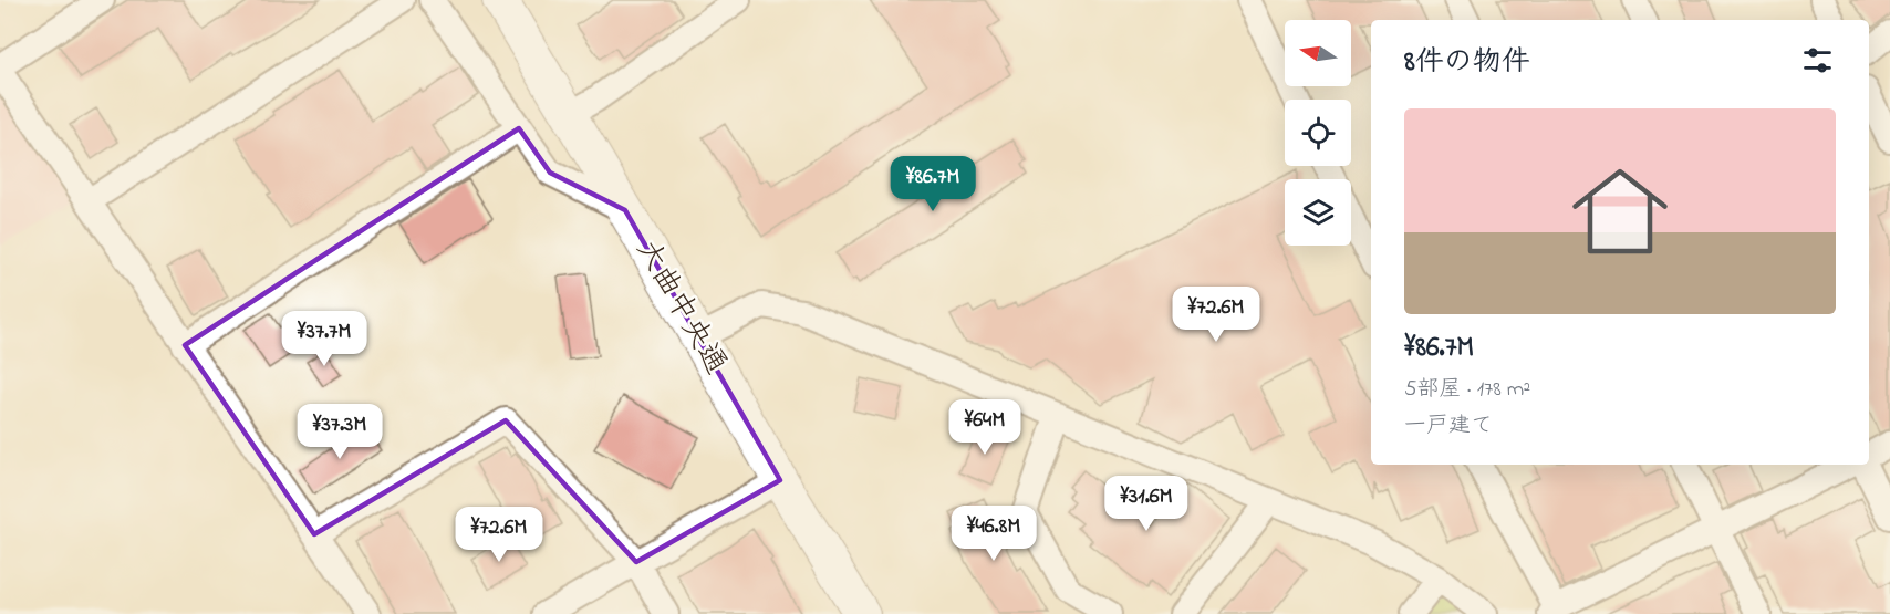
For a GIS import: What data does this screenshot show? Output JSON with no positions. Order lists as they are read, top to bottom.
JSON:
{
  "streets": {
    "main road": ["大曲中央通"]
  },
  "north": "left",
  "page": {
    "heading": "8件の物件",
    "list": [
      {
        "name": "¥86.7M",
        "note": "5部屋 · 178 m² · 一戸建て"
      }
    ],
    "price": [
      "¥86.7M",
      "¥72.6M",
      "¥37.7M",
      "¥64M",
      "¥37.3M",
      "¥31.6M",
      "¥46.8M",
      "¥72.6M"
    ]
  }
}
